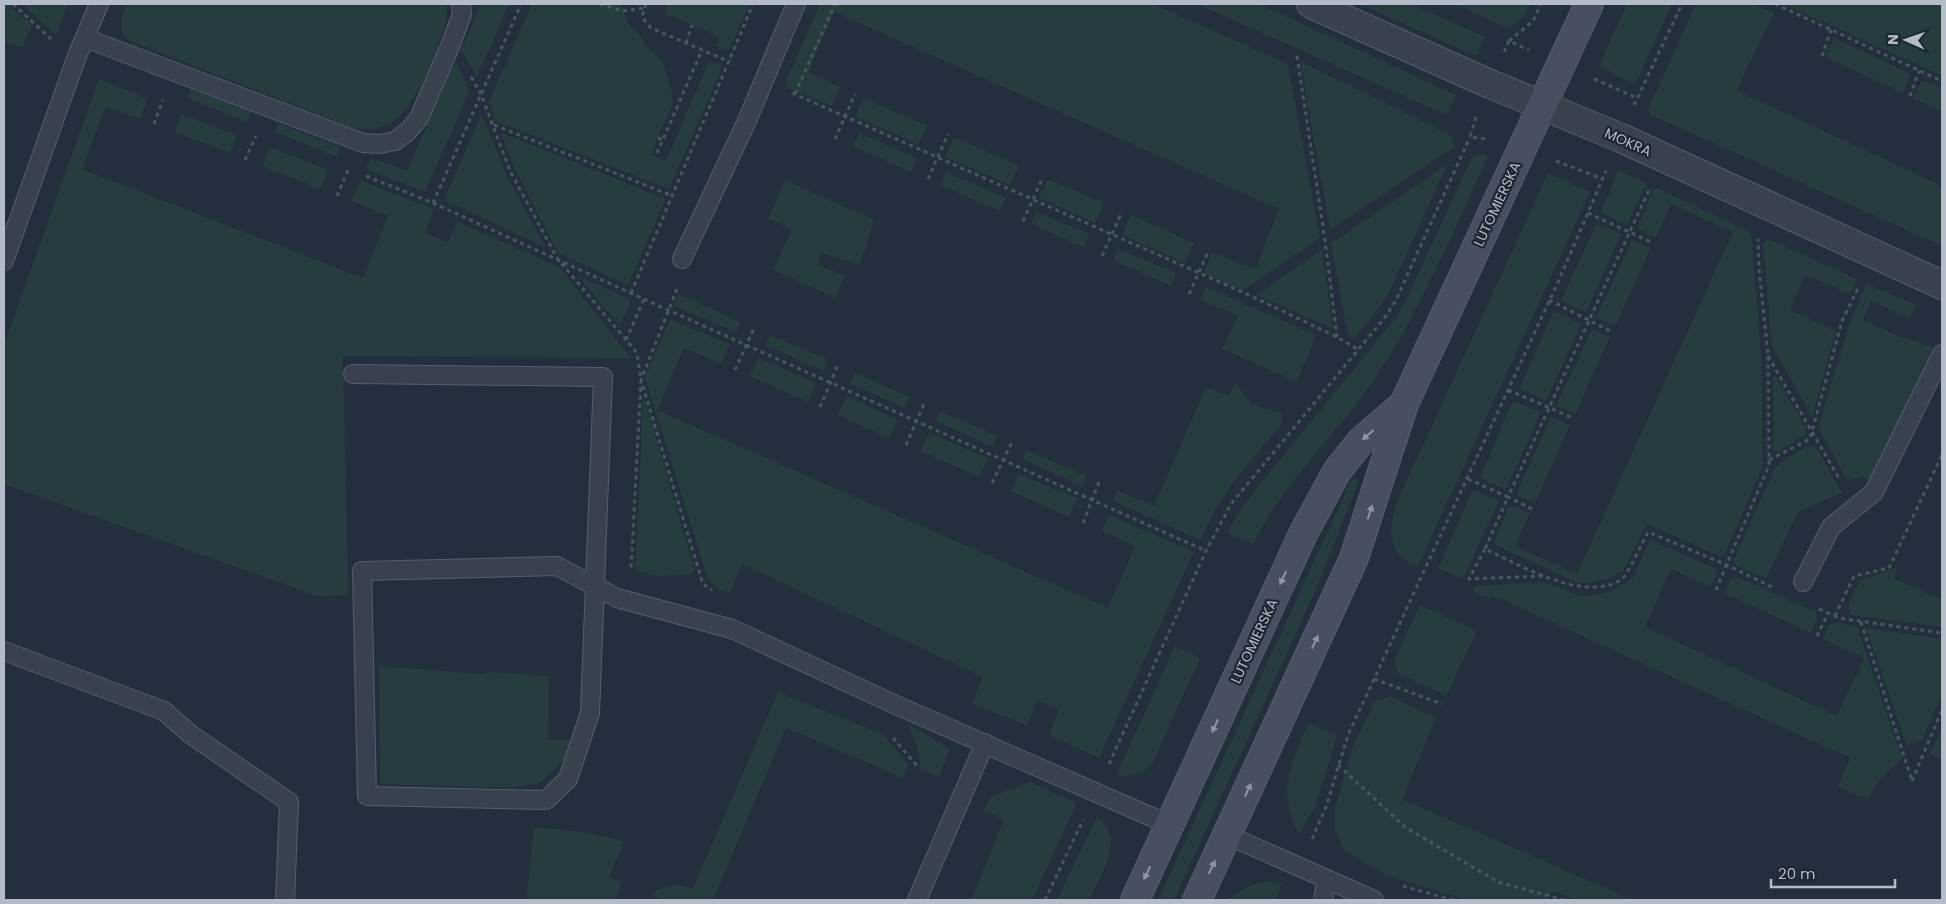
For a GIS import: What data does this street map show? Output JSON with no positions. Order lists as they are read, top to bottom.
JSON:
{
  "streets": {
    "main road": ["LUTOMIERSKA"],
    "street": ["MOKRA"]
  },
  "crossings": [
    ["MOKRA", "LUTOMIERSKA"]
  ],
  "scale_bar": "20 m",
  "north": "left"
}
